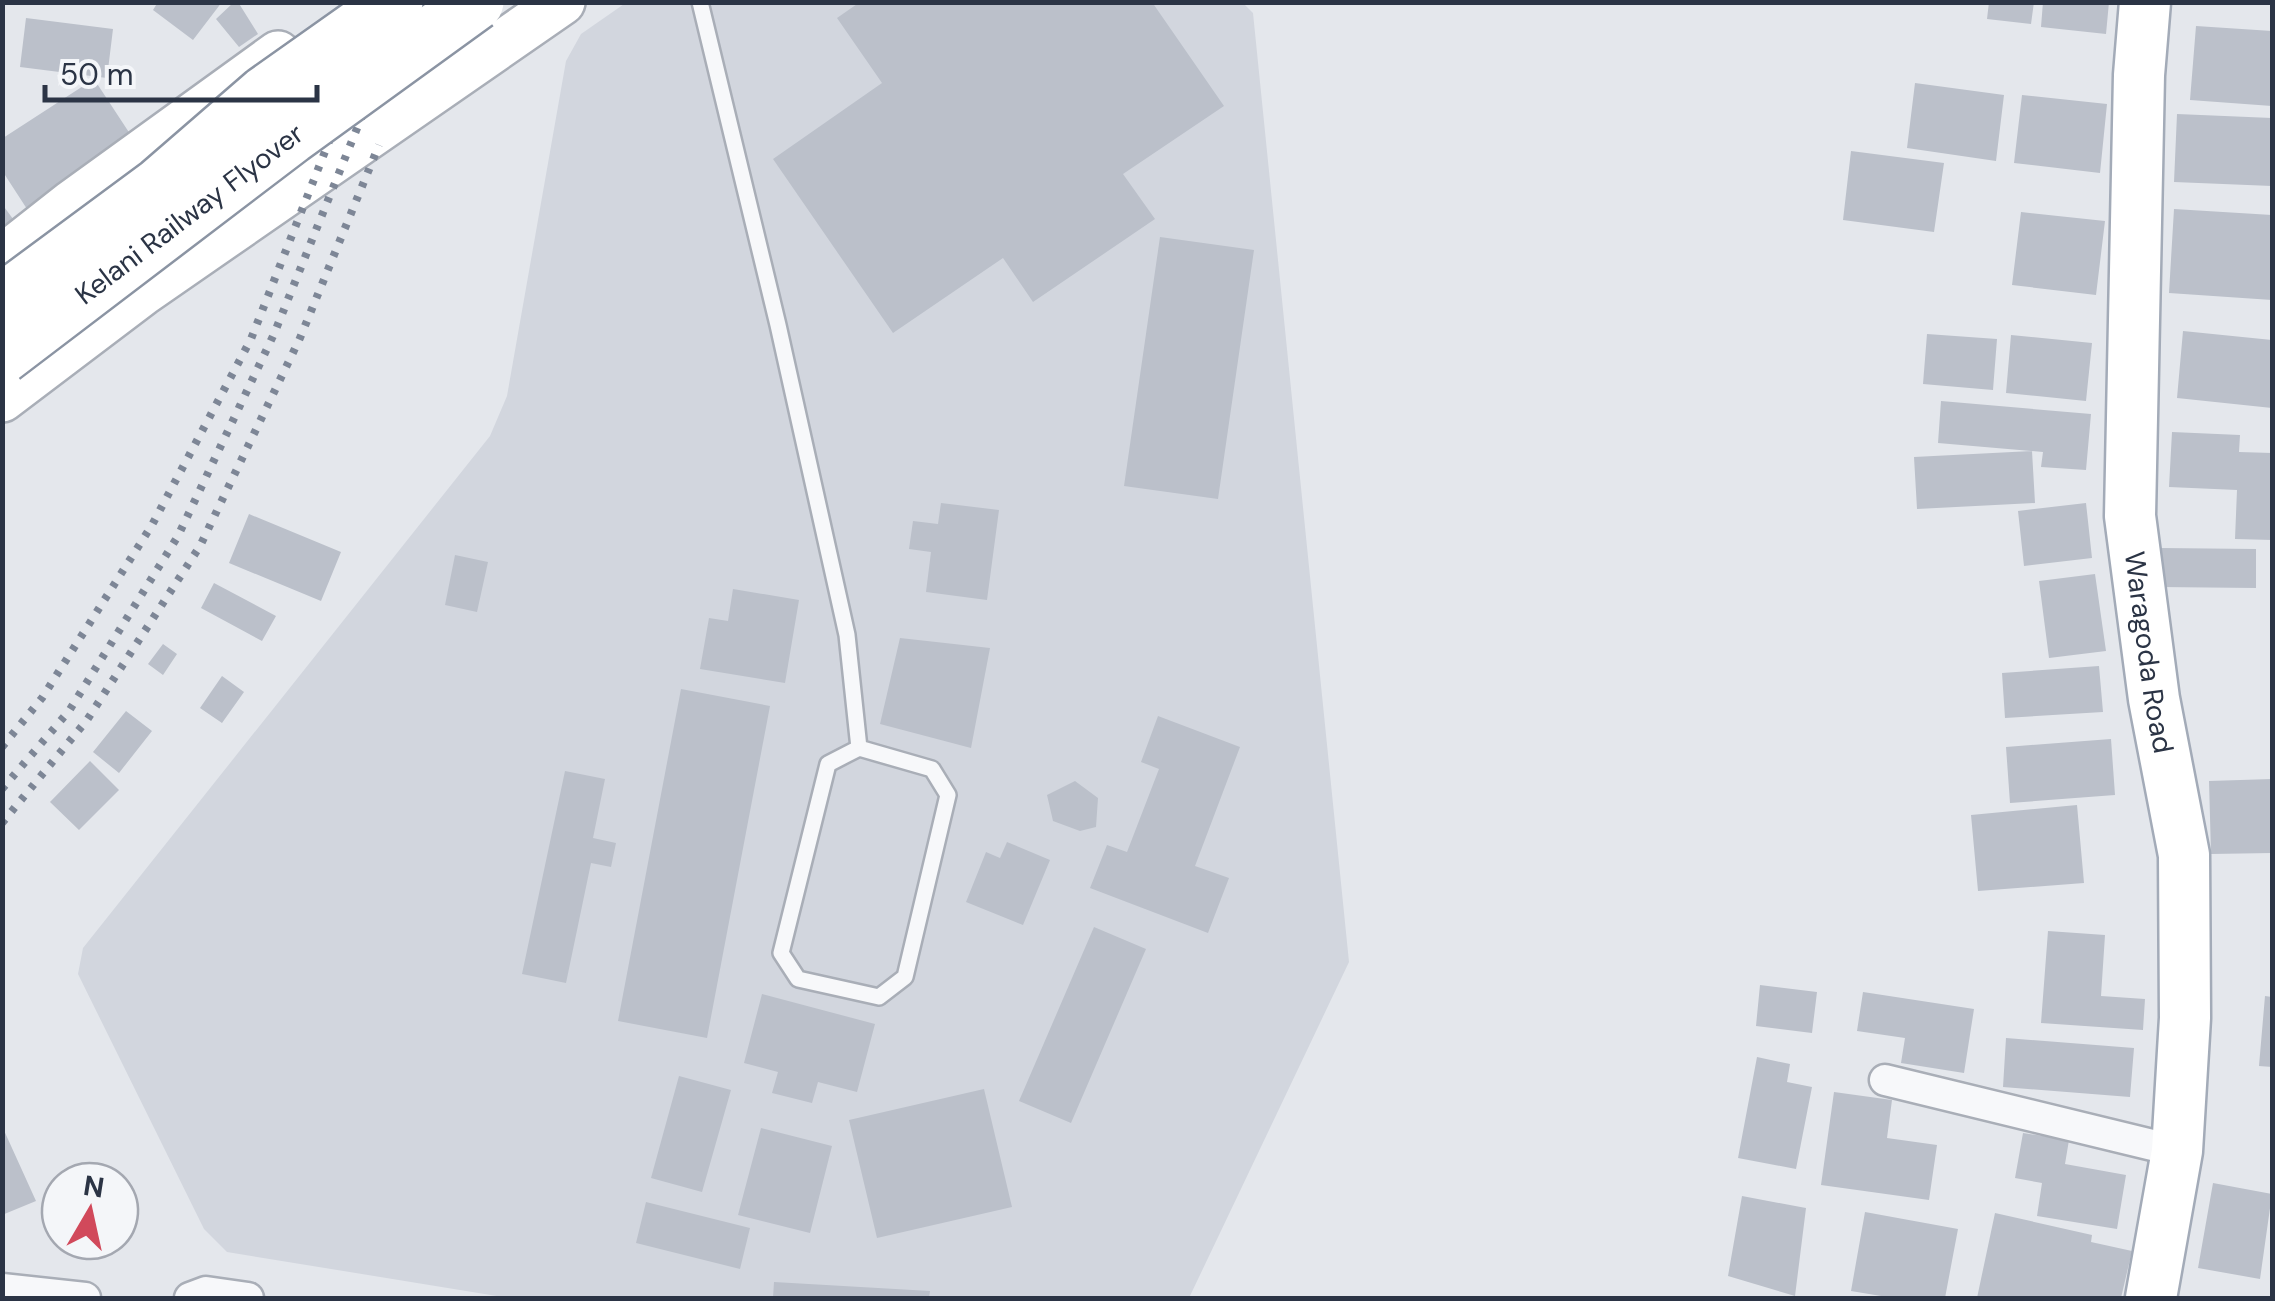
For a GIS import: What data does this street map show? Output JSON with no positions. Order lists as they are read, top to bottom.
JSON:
{
  "streets": {
    "highway": ["Kelani Railway Flyover"],
    "main road": ["Waragoda Road"]
  },
  "scale_bar": "50 m",
  "north": "top"
}
